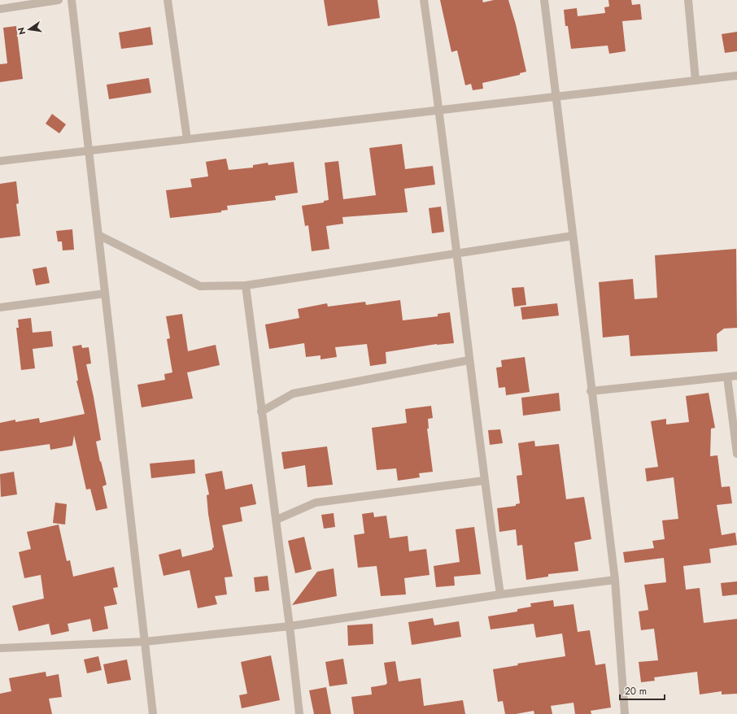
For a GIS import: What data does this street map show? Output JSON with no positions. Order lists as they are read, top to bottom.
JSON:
{
  "scale_bar": "20 m",
  "north": "left"
}
